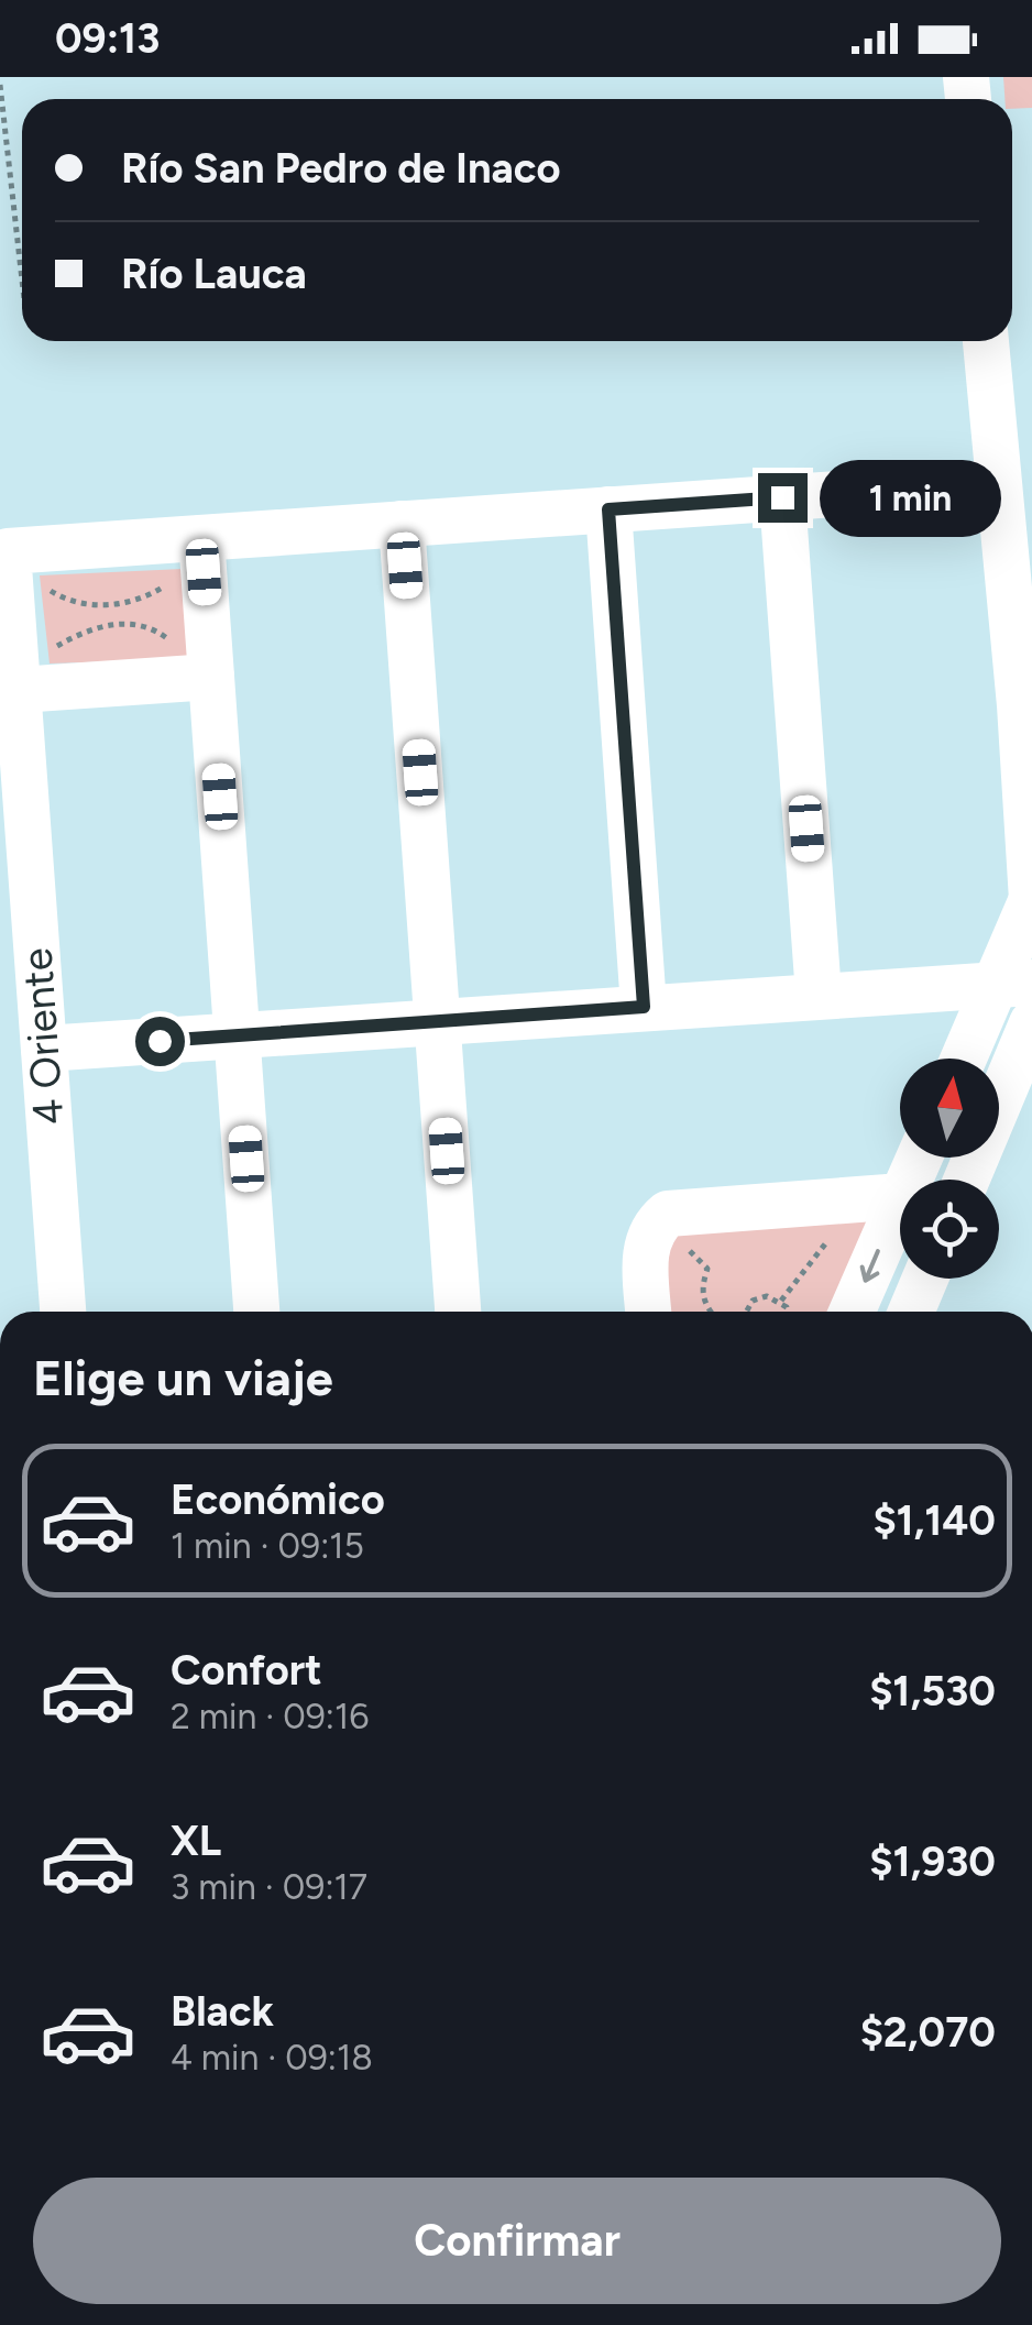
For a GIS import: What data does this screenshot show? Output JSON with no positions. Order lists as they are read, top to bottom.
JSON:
{
  "streets": {
    "street": ["4 Oriente"]
  },
  "north": "top",
  "page": {
    "status": "09:13",
    "banner": ["Río San Pedro de Inaco", "Río Lauca"],
    "bubble": "1 min",
    "heading": "Elige un viaje",
    "list": [
      {
        "name": "Económico",
        "note": "1 min · 09:15",
        "value": "$1,140"
      },
      {
        "name": "Confort",
        "note": "2 min · 09:16",
        "value": "$1,530"
      },
      {
        "name": "XL",
        "note": "3 min · 09:17",
        "value": "$1,930"
      },
      {
        "name": "Black",
        "note": "4 min · 09:18",
        "value": "$2,070"
      }
    ],
    "buttons": "Confirmar"
  }
}
